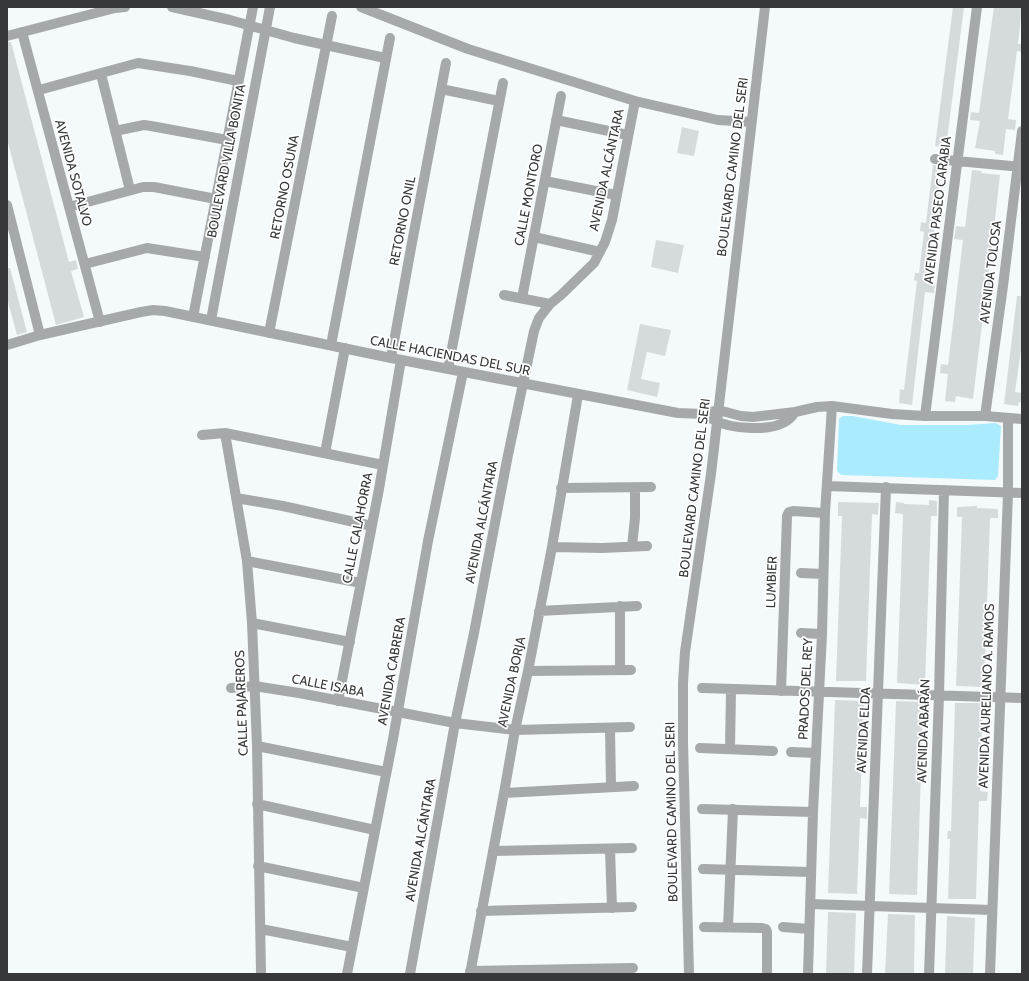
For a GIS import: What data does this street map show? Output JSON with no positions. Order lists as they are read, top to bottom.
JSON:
{
  "streets": {
    "street": [
      "BOULEVARD VILLA BONITA",
      "BOULEVARD CAMINO DEL SERI",
      "AVENIDA ALCÁNTARA",
      "AVENIDA SOTALVO",
      "RETORNO OSUNA",
      "CALLE MONTORO",
      "AVENIDA PASEO CARABIA",
      "RETORNO ONIL",
      "AVENIDA TOLOSA",
      "CALLE HACIENDAS DEL SUR",
      "CALLE CALAHORRA",
      "LUMBIER",
      "AVENIDA CABRERA",
      "AVENIDA BORJA",
      "CALLE ISABA",
      "PRADOS DEL REY",
      "AVENIDA AURELIANO A. RAMOS",
      "CALLE PAJAREROS",
      "AVENIDA ELDA",
      "AVENIDA ABARÁN"
    ]
  },
  "crossings": [
    ["BOULEVARD VILLA BONITA", "CALLE HACIENDAS DEL SUR"],
    ["BOULEVARD CAMINO DEL SERI", "CALLE HACIENDAS DEL SUR"],
    ["AVENIDA ALCÁNTARA", "CALLE HACIENDAS DEL SUR"],
    ["AVENIDA ALCÁNTARA", "CALLE ISABA"],
    ["AVENIDA SOTALVO", "CALLE HACIENDAS DEL SUR"],
    ["RETORNO OSUNA", "CALLE HACIENDAS DEL SUR"],
    ["AVENIDA PASEO CARABIA", "CALLE HACIENDAS DEL SUR"],
    ["RETORNO ONIL", "CALLE HACIENDAS DEL SUR"],
    ["RETORNO ONIL", "CALLE CALAHORRA"],
    ["AVENIDA TOLOSA", "CALLE HACIENDAS DEL SUR"],
    ["CALLE HACIENDAS DEL SUR", "CALLE CALAHORRA"],
    ["CALLE HACIENDAS DEL SUR", "AVENIDA CABRERA"],
    ["CALLE HACIENDAS DEL SUR", "AVENIDA BORJA"],
    ["CALLE HACIENDAS DEL SUR", "PRADOS DEL REY"],
    ["CALLE HACIENDAS DEL SUR", "AVENIDA AURELIANO A. RAMOS"],
    ["CALLE CALAHORRA", "CALLE ISABA"],
    ["LUMBIER", "PRADOS DEL REY"],
    ["AVENIDA CABRERA", "CALLE ISABA"],
    ["AVENIDA BORJA", "CALLE ISABA"],
    ["CALLE ISABA", "CALLE PAJAREROS"]
  ]
}
